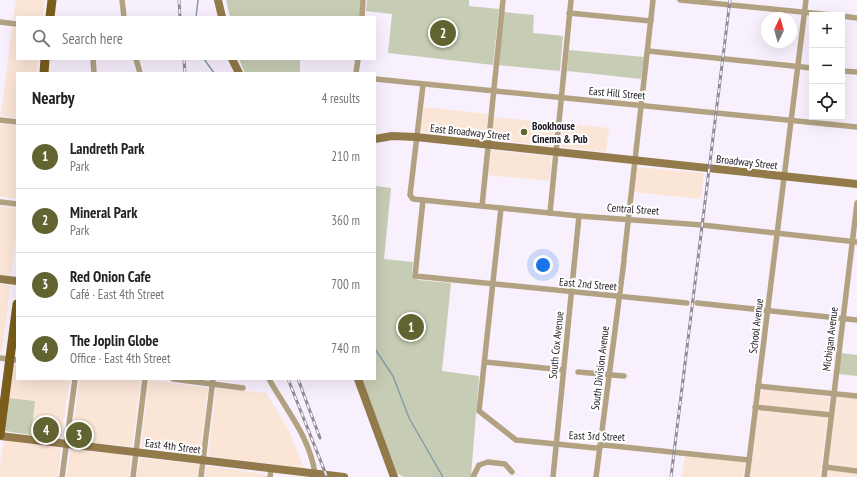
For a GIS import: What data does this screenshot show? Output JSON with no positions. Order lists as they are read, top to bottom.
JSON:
{
  "streets": {
    "street": [
      "East Hill Street",
      "East Broadway Street",
      "Broadway Street",
      "Central Street",
      "East 2nd Street",
      "School Avenue",
      "Michigan Avenue",
      "South Cox Avenue",
      "South Division Avenue",
      "East 3rd Street",
      "East 4th Street"
    ]
  },
  "crossings": [
    ["East Hill Street", "School Avenue"],
    ["East Hill Street", "South Division Avenue"],
    ["East Broadway Street", "Broadway Street"],
    ["East Broadway Street", "Central Street"],
    ["East Broadway Street", "South Division Avenue"],
    ["Broadway Street", "School Avenue"],
    ["Broadway Street", "South Division Avenue"],
    ["Central Street", "East 2nd Street"],
    ["Central Street", "School Avenue"],
    ["Central Street", "Michigan Avenue"],
    ["Central Street", "South Cox Avenue"],
    ["Central Street", "South Division Avenue"],
    ["East 2nd Street", "South Cox Avenue"],
    ["East 2nd Street", "South Division Avenue"],
    ["School Avenue", "East 3rd Street"],
    ["South Cox Avenue", "East 3rd Street"],
    ["South Division Avenue", "East 3rd Street"]
  ],
  "places": ["Bookhouse Cinema & Pub"],
  "north": "top",
  "page": {
    "map_buttons": ["+", "−"],
    "search": "Search here",
    "pins": [
      "2",
      "1",
      "4",
      "3"
    ],
    "heading": ["Nearby", "4 results"],
    "list": [
      {
        "mark": "1",
        "name": "Landreth Park",
        "note": "Park",
        "value": "210 m"
      },
      {
        "mark": "2",
        "name": "Mineral Park",
        "note": "Park",
        "value": "360 m"
      },
      {
        "mark": "3",
        "name": "Red Onion Cafe",
        "note": "Café · East 4th Street",
        "value": "700 m"
      },
      {
        "mark": "4",
        "name": "The Joplin Globe",
        "note": "Office · East 4th Street",
        "value": "740 m"
      }
    ]
  }
}
